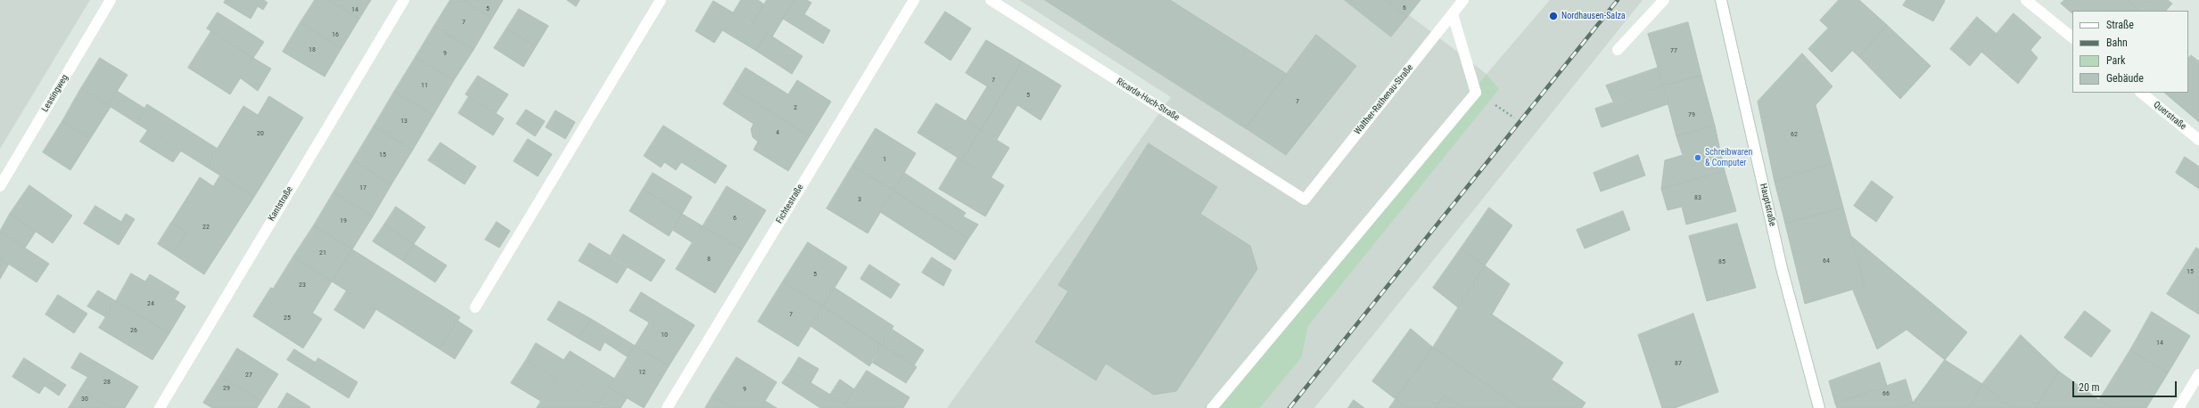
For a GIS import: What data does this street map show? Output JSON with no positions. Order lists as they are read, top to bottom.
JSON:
{
  "streets": {
    "street": [
      "Lessingweg",
      "Ricarda-Huch-Straße",
      "Walther-Rathenau-Straße",
      "Querstraße",
      "Kantstraße",
      "Fichtestraße",
      "Hauptstraße"
    ]
  },
  "crossings": [
    ["Ricarda-Huch-Straße", "Walther-Rathenau-Straße"]
  ],
  "places": ["Nordhausen-Salza", "Schreibwaren & Computer"],
  "house_numbers": [
    "6",
    "5",
    "14",
    "7",
    "16",
    "18",
    "77",
    "9",
    "7",
    "11",
    "5",
    "7",
    "2",
    "79",
    "13",
    "4",
    "20",
    "62",
    "15",
    "1",
    "17",
    "83",
    "3",
    "6",
    "19",
    "22",
    "21",
    "8",
    "64",
    "85",
    "15",
    "5",
    "23",
    "24",
    "7",
    "25",
    "26",
    "10",
    "14",
    "87",
    "12",
    "27",
    "28",
    "29",
    "9",
    "66",
    "30"
  ],
  "legend": [
    "Straße",
    "Bahn",
    "Park",
    "Gebäude"
  ],
  "scale_bar": "20 m"
}
